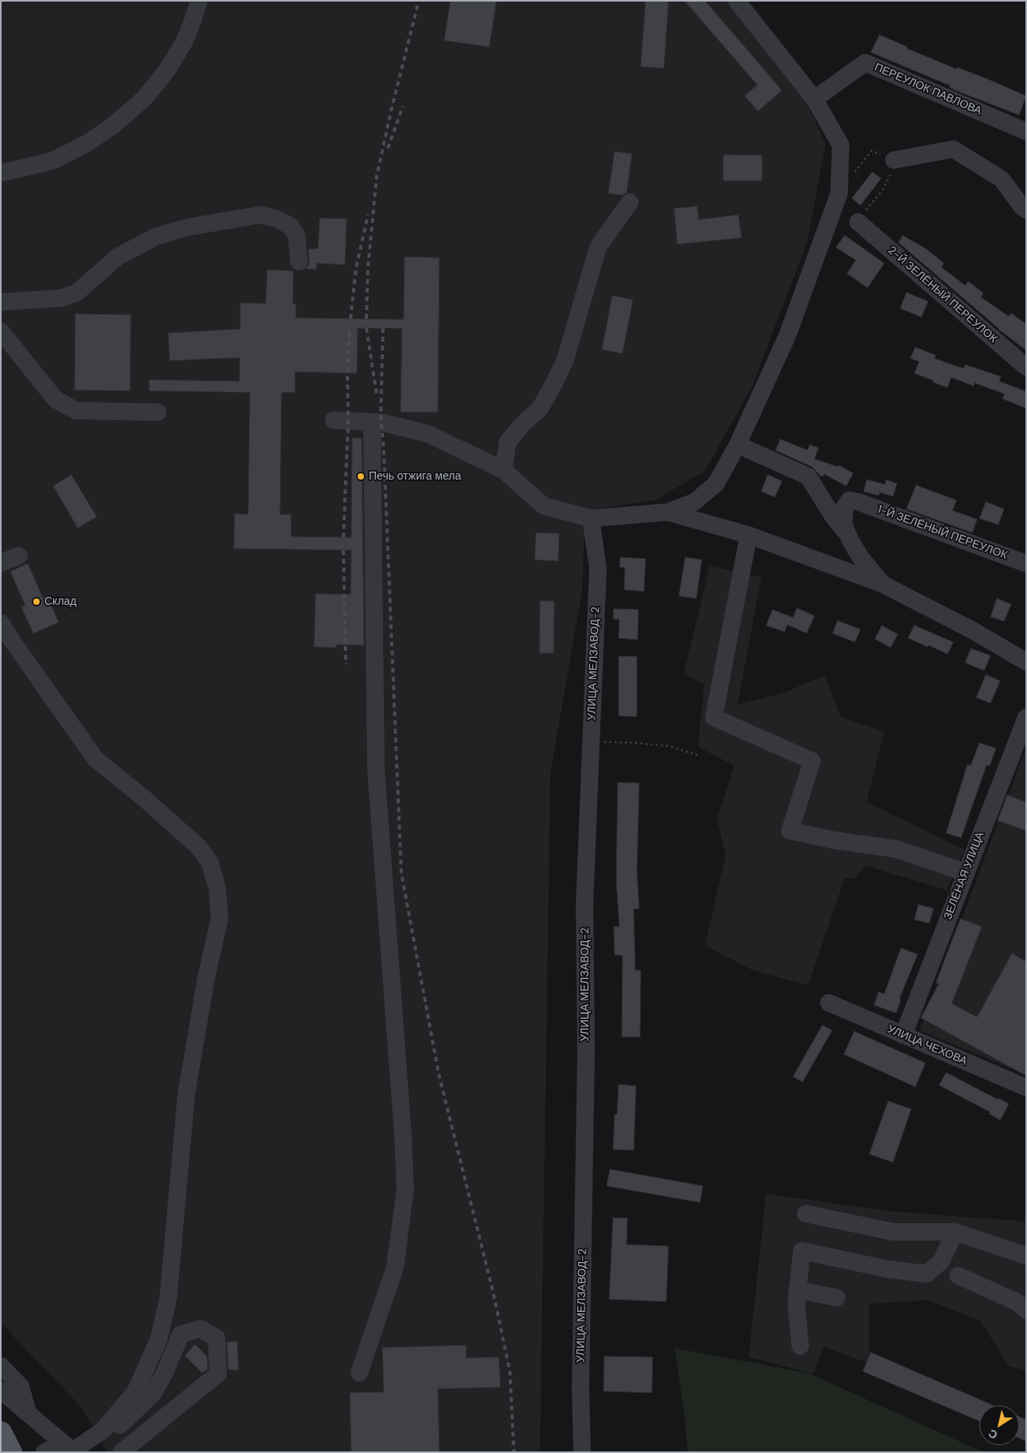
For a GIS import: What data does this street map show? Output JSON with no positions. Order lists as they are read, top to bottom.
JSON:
{
  "streets": {
    "street": [
      "ПЕРЕУЛОК ПАВЛОВА",
      "2-Й ЗЕЛЁНЫЙ ПЕРЕУЛОК",
      "1-Й ЗЕЛЁНЫЙ ПЕРЕУЛОК",
      "УЛИЦА МЕЛЗАВОД-2",
      "ЗЕЛЁНАЯ УЛИЦА",
      "УЛИЦА ЧЕХОВА"
    ]
  },
  "crossings": [
    ["ЗЕЛЁНАЯ УЛИЦА", "УЛИЦА ЧЕХОВА"]
  ],
  "places": ["Печь отжига мела", "Склад"],
  "north": "bottom left"
}
